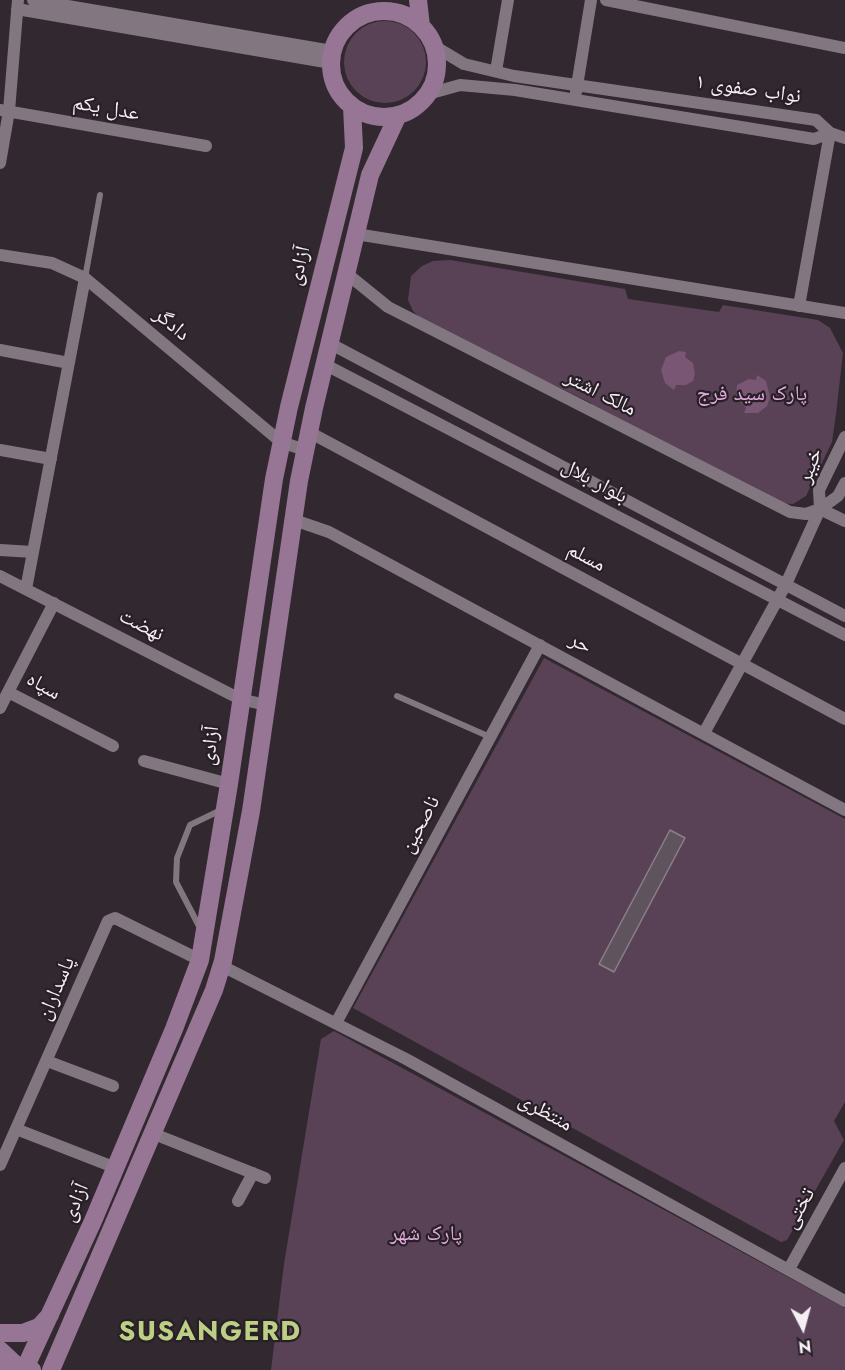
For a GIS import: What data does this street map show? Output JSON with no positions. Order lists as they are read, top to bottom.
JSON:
{
  "streets": {
    "main road": ["آزادی"],
    "street": [
      "نواب صفوی ۱",
      "عدل یکم",
      "دادگر",
      "مالک اشتر",
      "خیبر",
      "بلوار بلال",
      "مسلم",
      "نهضت",
      "حر",
      "سپاه",
      "ناصحین",
      "پاسداران",
      "منتظری",
      "تختی"
    ]
  },
  "crossings": [
    ["نواب صفوی ۱", "آزادی"],
    ["آزادی", "دادگر"],
    ["آزادی", "نهضت"],
    ["آزادی", "پاسداران"],
    ["مالک اشتر", "خیبر"],
    ["نهضت", "سپاه"],
    ["حر", "ناصحین"],
    ["ناصحین", "منتظری"],
    ["منتظری", "تختی"]
  ],
  "districts": ["SUSANGERD"],
  "parks": ["پارک سید فرج", "پارک شهر"],
  "north": "bottom"
}
